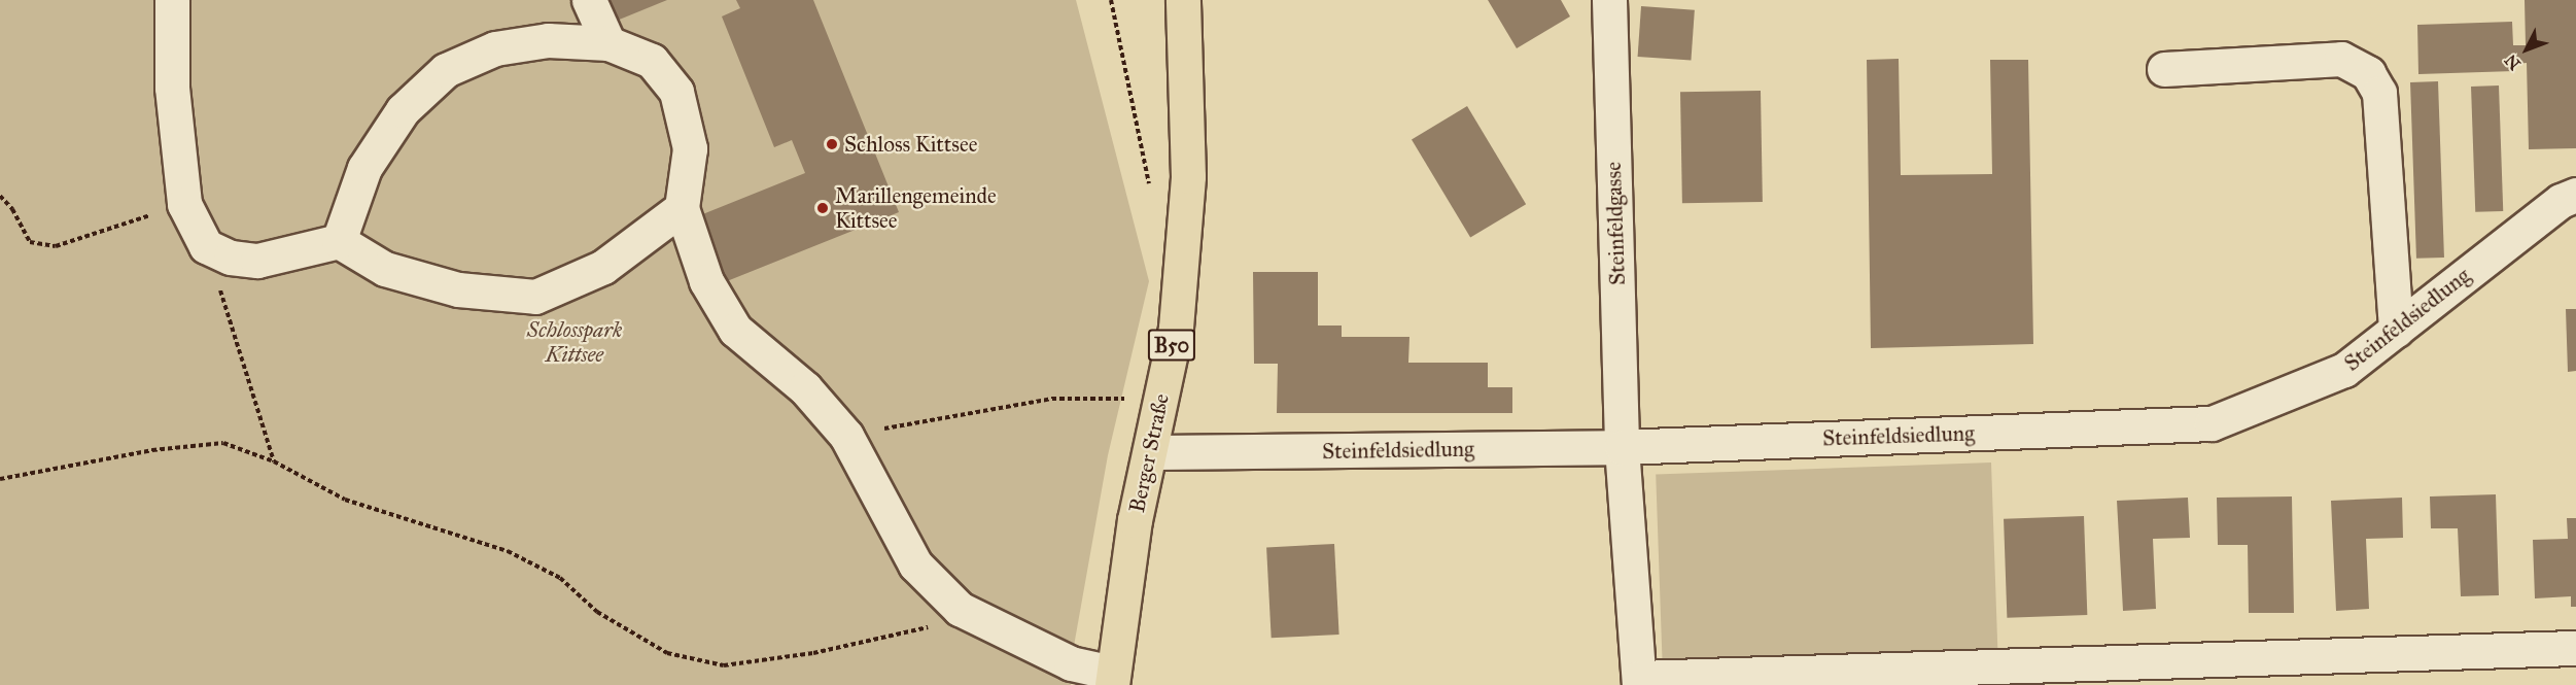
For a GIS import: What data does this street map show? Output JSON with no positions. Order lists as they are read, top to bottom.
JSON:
{
  "streets": {
    "main road": ["B50", "Berger Straße"],
    "street": ["Steinfeldgasse", "Steinfeldsiedlung"]
  },
  "crossings": [
    ["Steinfeldgasse", "Steinfeldsiedlung"],
    ["Steinfeldsiedlung", "Berger Straße"]
  ],
  "parks": ["Schlosspark Kittsee"],
  "places": ["Schloss Kittsee", "Marillengemeinde Kittsee"],
  "north": "bottom left"
}
